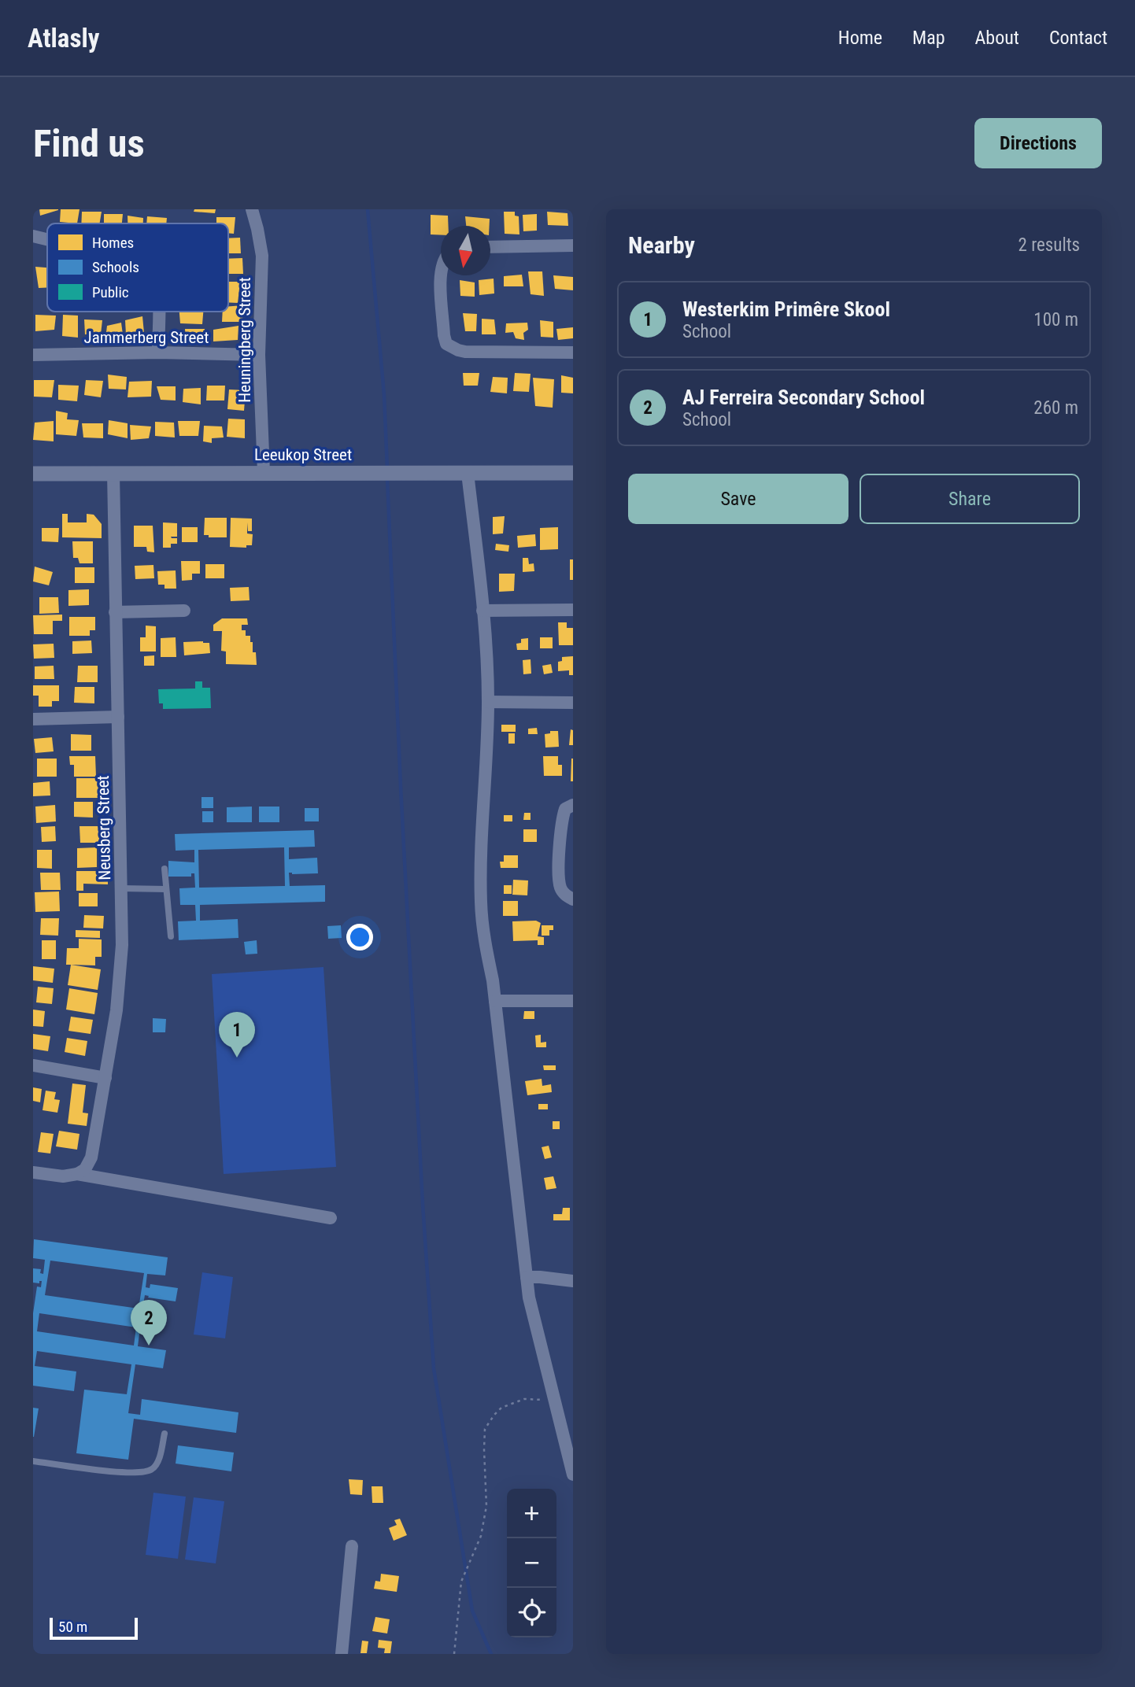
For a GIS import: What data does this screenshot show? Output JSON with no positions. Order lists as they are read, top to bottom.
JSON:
{
  "streets": {
    "street": [
      "Jammerberg Street",
      "Heuningberg Street",
      "Leeukop Street",
      "Neusberg Street"
    ]
  },
  "crossings": [
    ["Jammerberg Street", "Heuningberg Street"],
    ["Heuningberg Street", "Leeukop Street"],
    ["Leeukop Street", "Neusberg Street"]
  ],
  "legend": ["Homes", "Schools", "Public"],
  "scale_bar": "50 m",
  "north": "bottom",
  "page": {
    "header": "Atlasly",
    "nav": [
      "Home",
      "Map",
      "About",
      "Contact"
    ],
    "buttons": [
      "Directions",
      ["Save", "Share"]
    ],
    "title": "Find us",
    "heading": ["Nearby", "2 results"],
    "list": [
      {
        "mark": "1",
        "name": "Westerkim Primêre Skool",
        "note": "School",
        "value": "100 m"
      },
      {
        "mark": "2",
        "name": "AJ Ferreira Secondary School",
        "note": "School",
        "value": "260 m"
      }
    ],
    "pins": ["1", "2"],
    "map_buttons": ["+", "−"],
    "scale": "50 m"
  }
}
